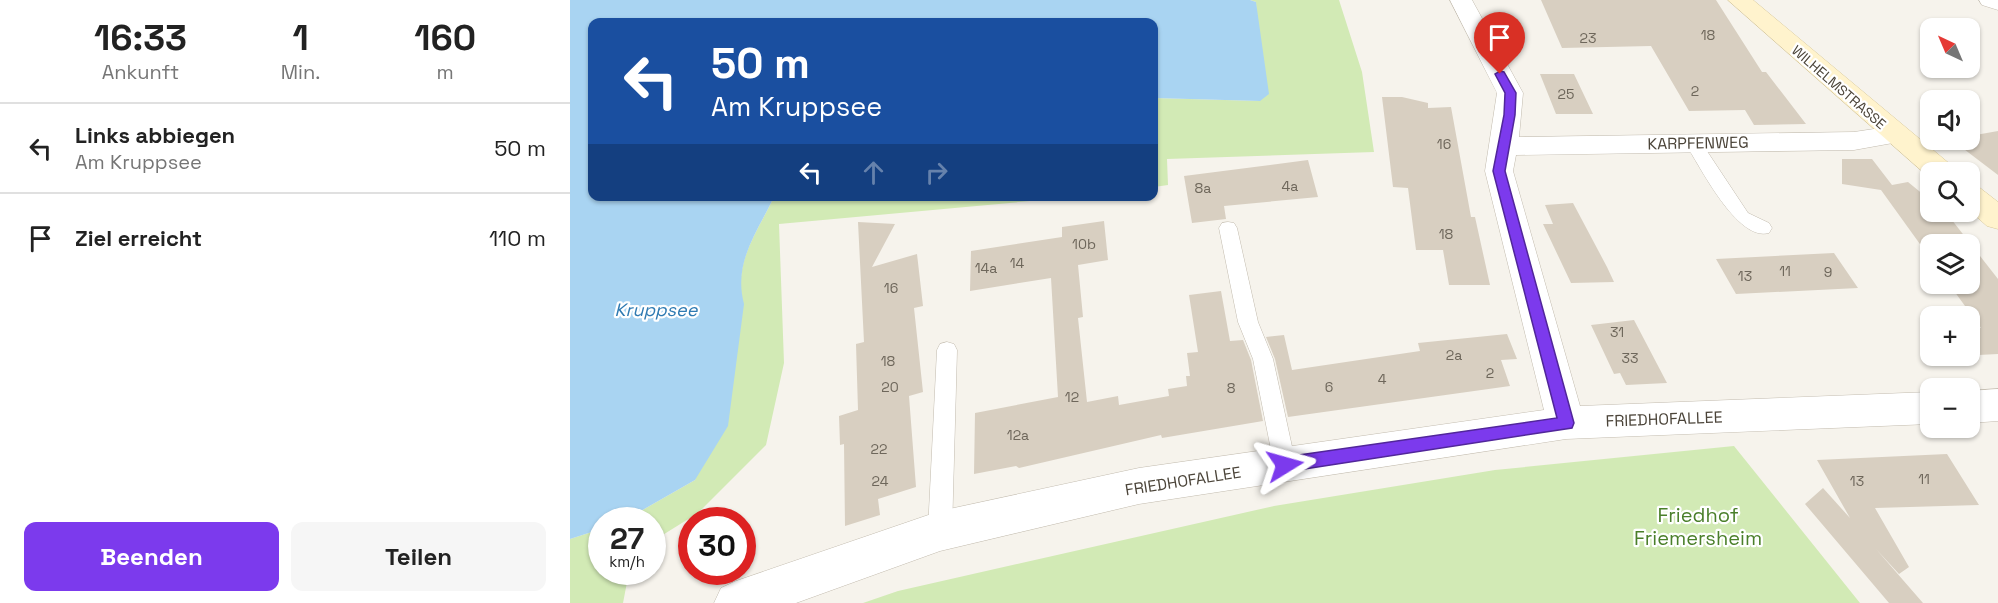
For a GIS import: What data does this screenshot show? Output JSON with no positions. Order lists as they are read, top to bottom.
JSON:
{
  "streets": {
    "street": ["WILHELMSTRASSE", "KARPFENWEG", "FRIEDHOFALLEE"]
  },
  "crossings": [
    ["WILHELMSTRASSE", "KARPFENWEG"]
  ],
  "water": ["Kruppsee"],
  "parks": ["Friedhof Friemersheim"],
  "house_numbers": [
    "18",
    "23",
    "2",
    "25",
    "16",
    "4a",
    "8a",
    "18",
    "10b",
    "14",
    "14a",
    "11",
    "9",
    "13",
    "16",
    "31",
    "2a",
    "33",
    "18",
    "2",
    "4",
    "20",
    "6",
    "8",
    "12",
    "12a",
    "22",
    "11",
    "24",
    "13"
  ],
  "north": "top left",
  "page": {
    "eta": [
      "16:33",
      "Ankunft",
      "1",
      "Min.",
      "160",
      "m"
    ],
    "map_buttons": ["+", "−"],
    "turn": ["50 m", "Am Kruppsee"],
    "list": [
      {
        "name": "Links abbiegen",
        "note": "Am Kruppsee",
        "value": "50 m"
      },
      {
        "name": "Ziel erreicht",
        "value": "110 m"
      }
    ],
    "speed": "27 km/h",
    "limit": "30",
    "buttons": ["Beenden", "Teilen"]
  }
}
